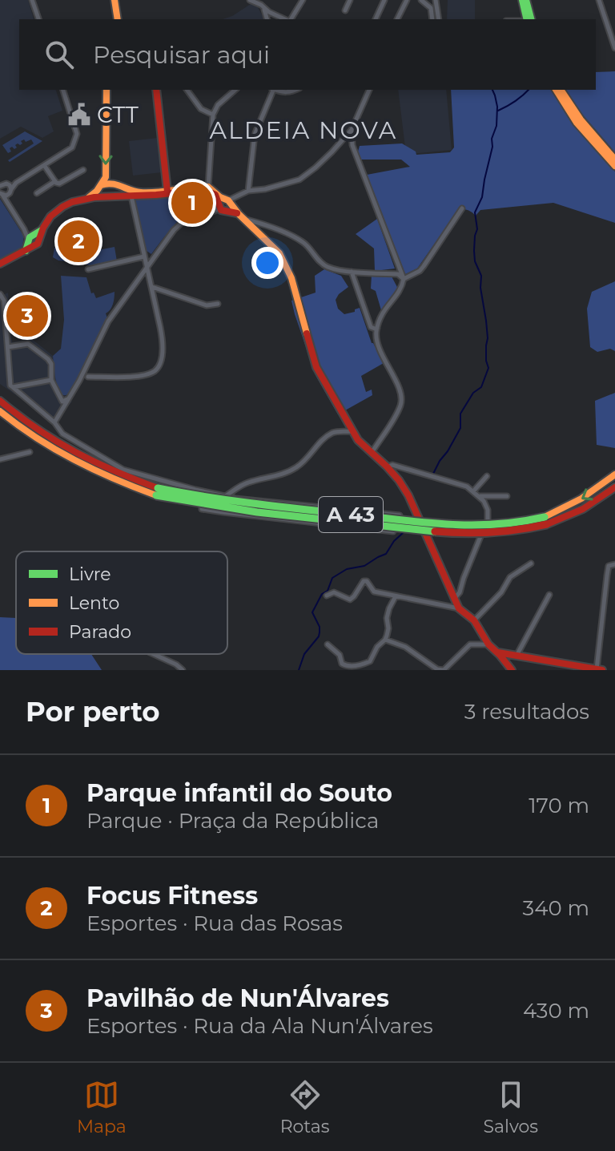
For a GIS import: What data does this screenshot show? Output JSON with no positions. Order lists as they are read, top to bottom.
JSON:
{
  "streets": {
    "main road": ["A 43"]
  },
  "districts": ["ALDEIA NOVA"],
  "places": {
    "public building": ["CTT"]
  },
  "legend": ["Livre", "Lento", "Parado"],
  "page": {
    "search": "Pesquisar aqui",
    "pins": ["1", "2", "3"],
    "heading": ["Por perto", "3 resultados"],
    "list": [
      {
        "mark": "1",
        "name": "Parque infantil do Souto",
        "note": "Parque · Praça da República",
        "value": "170 m"
      },
      {
        "mark": "2",
        "name": "Focus Fitness",
        "note": "Esportes · Rua das Rosas",
        "value": "340 m"
      },
      {
        "mark": "3",
        "name": "Pavilhão de Nun'Álvares",
        "note": "Esportes · Rua da Ala Nun'Álvares",
        "value": "430 m"
      }
    ],
    "nav": ["Mapa", "Rotas", "Salvos"]
  }
}
